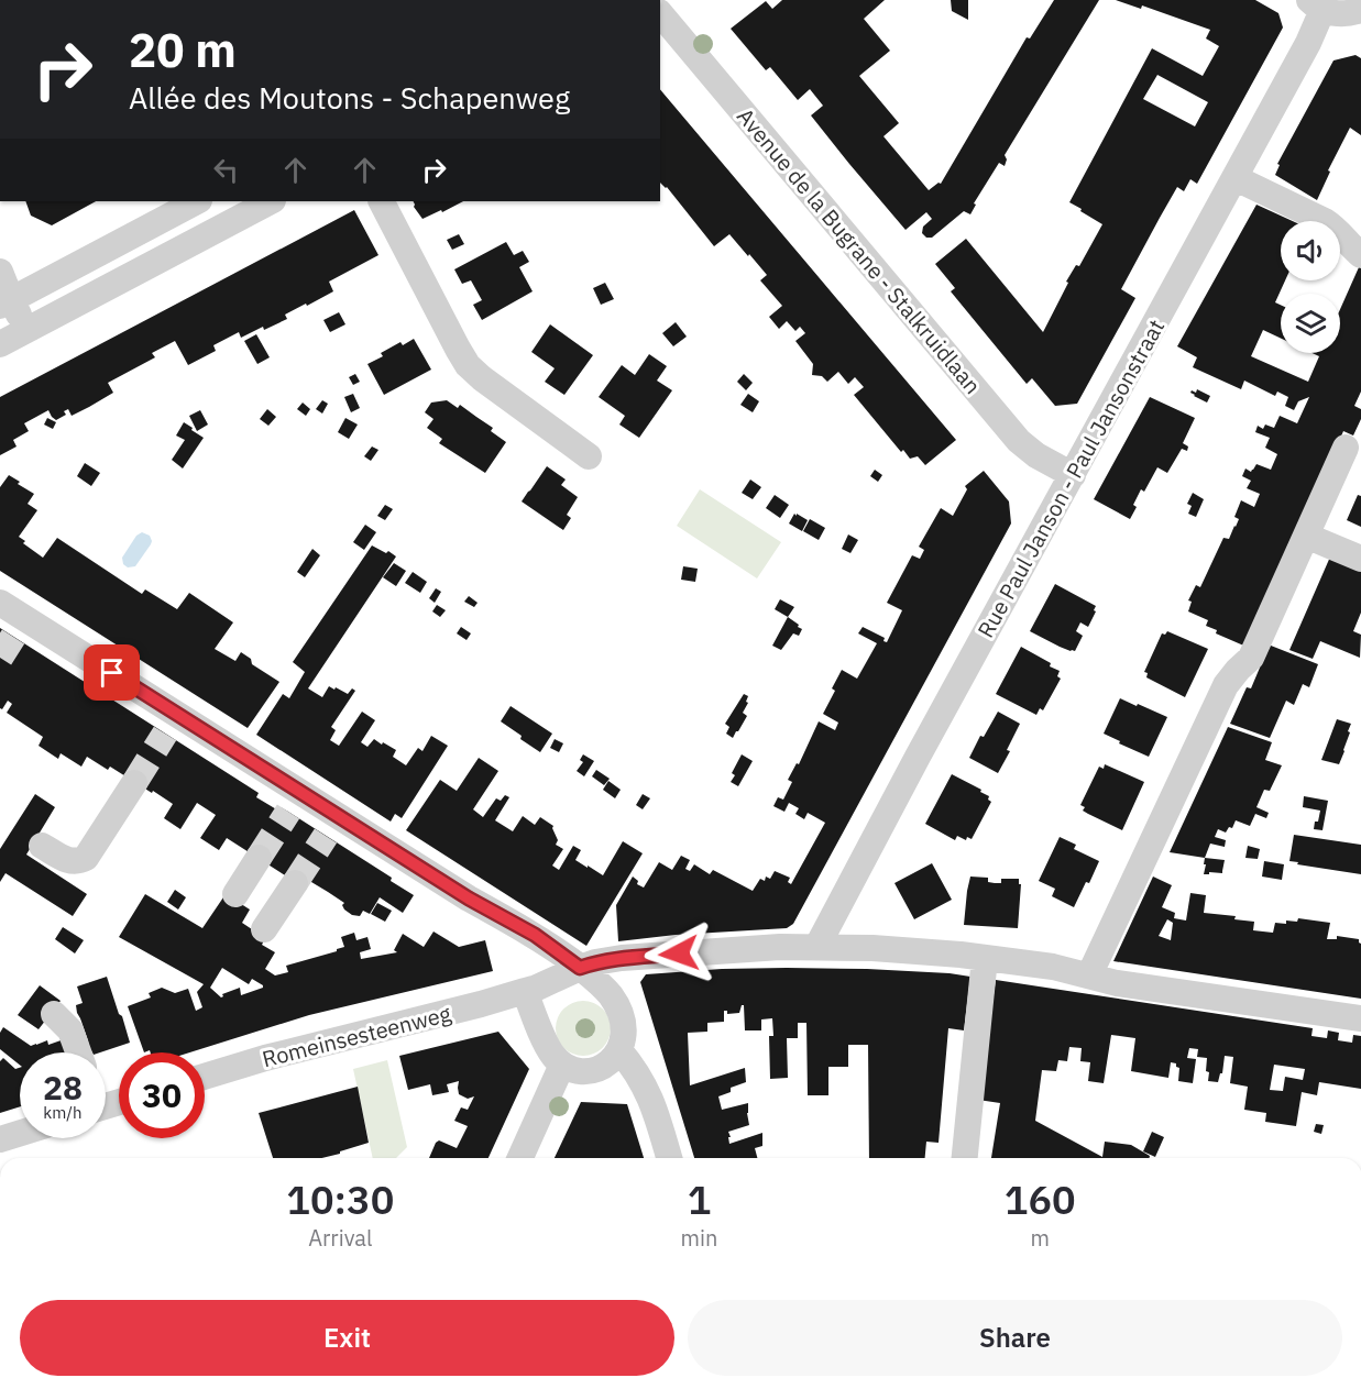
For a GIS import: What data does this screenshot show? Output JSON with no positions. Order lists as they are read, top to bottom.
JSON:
{
  "streets": {
    "street": ["Avenue de la Bugrane - Stalkruidlaan", "Rue Paul Janson - Paul Jansonstraat", "Romeinsesteenweg"]
  },
  "crossings": [
    ["Avenue de la Bugrane - Stalkruidlaan", "Rue Paul Janson - Paul Jansonstraat"],
    ["Rue Paul Janson - Paul Jansonstraat", "Romeinsesteenweg"]
  ],
  "page": {
    "turn": ["20 m", "Allée des Moutons - Schapenweg"],
    "speed": "28 km/h",
    "limit": "30",
    "eta": [
      "10:30",
      "Arrival",
      "1",
      "min",
      "160",
      "m"
    ],
    "buttons": ["Exit", "Share"]
  }
}
